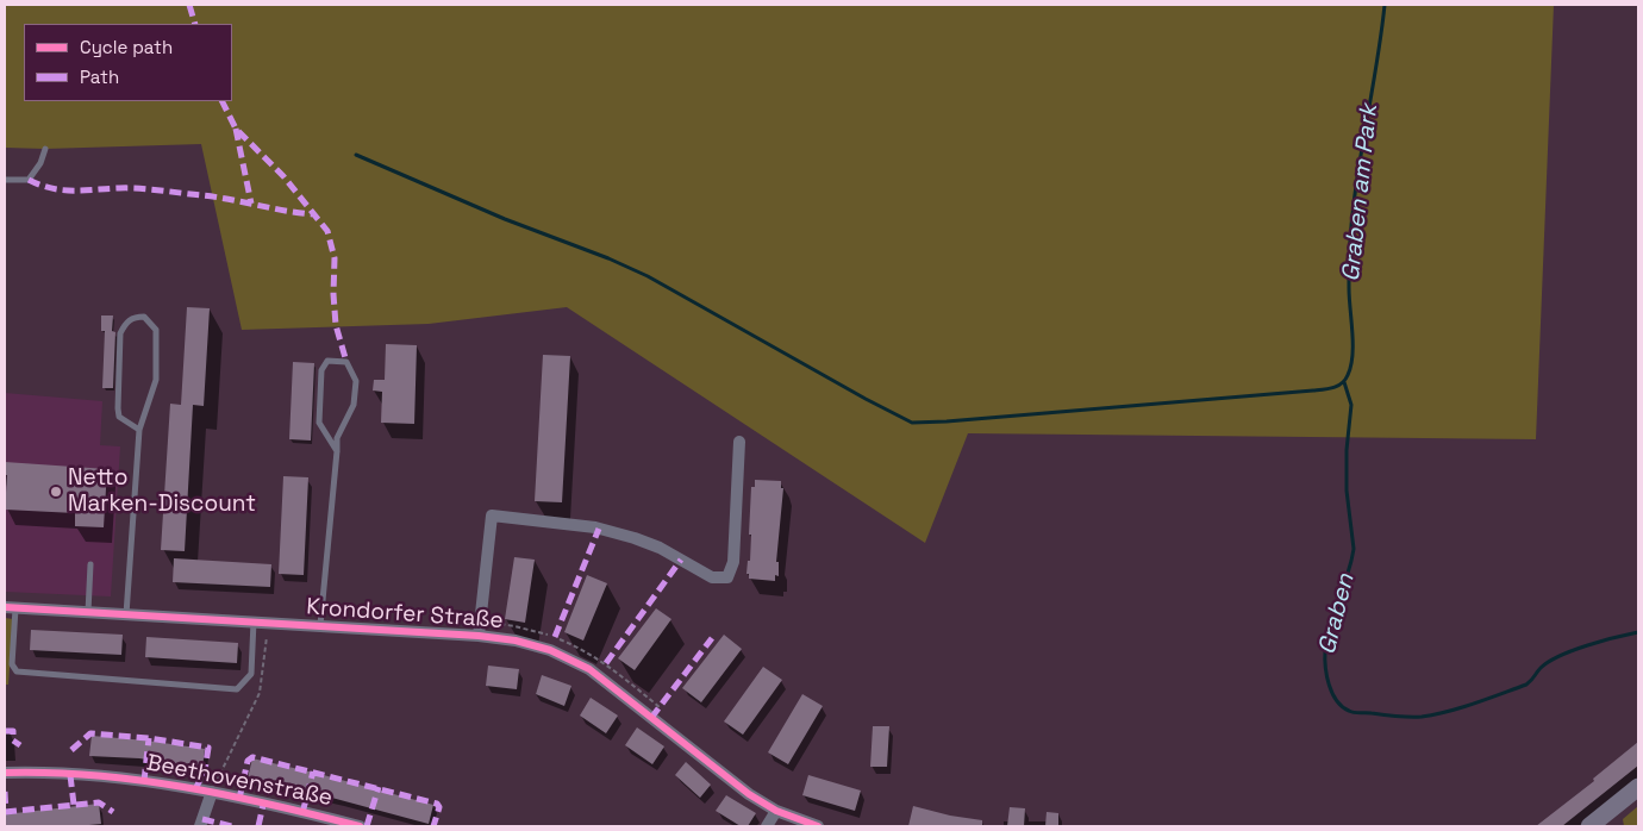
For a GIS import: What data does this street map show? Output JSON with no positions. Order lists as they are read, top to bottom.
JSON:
{
  "streets": {
    "street": ["Krondorfer Straße", "Beethovenstraße"]
  },
  "water": ["Graben am Park", "Graben"],
  "places": ["Netto Marken-Discount"],
  "legend": ["Cycle path", "Path"]
}
